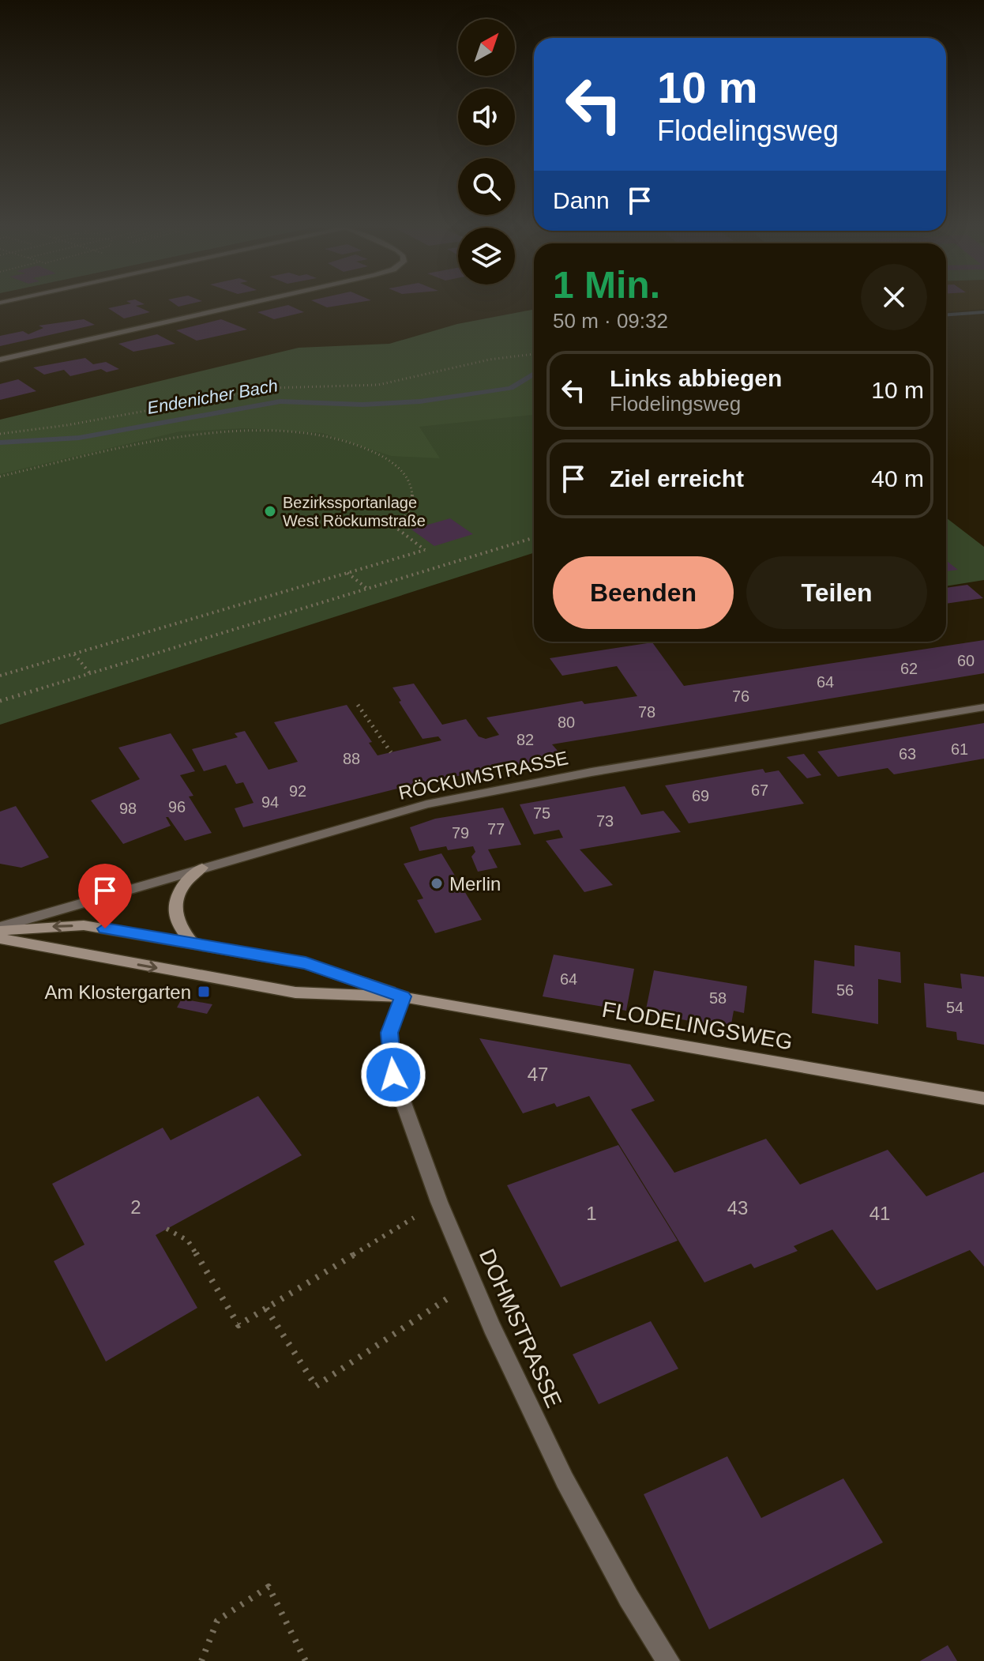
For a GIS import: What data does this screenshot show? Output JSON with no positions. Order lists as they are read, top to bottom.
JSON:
{
  "streets": {
    "street": ["RÖCKUMSTRASSE", "FLODELINGSWEG", "DOHMSTRASSE"]
  },
  "crossings": [
    ["RÖCKUMSTRASSE", "FLODELINGSWEG"],
    ["FLODELINGSWEG", "DOHMSTRASSE"]
  ],
  "water": ["Endenicher Bach"],
  "places": {
    "other": ["Bezirkssportanlage West Röckumstraße", "Merlin"],
    "transit": ["Am Klostergarten"]
  },
  "house_numbers": [
    "60",
    "62",
    "64",
    "76",
    "78",
    "80",
    "82",
    "61",
    "63",
    "88",
    "67",
    "92",
    "69",
    "94",
    "96",
    "98",
    "75",
    "73",
    "77",
    "79",
    "64",
    "56",
    "58",
    "54",
    "47",
    "2",
    "43",
    "1",
    "41"
  ],
  "north": "top right",
  "page": {
    "turn": ["10 m", "Flodelingsweg"],
    "then": "Dann",
    "heading": ["1 Min.", "50 m · 09:32"],
    "list": [
      {
        "name": "Links abbiegen",
        "note": "Flodelingsweg",
        "value": "10 m"
      },
      {
        "name": "Ziel erreicht",
        "value": "40 m"
      }
    ],
    "buttons": ["Beenden", "Teilen"]
  }
}
